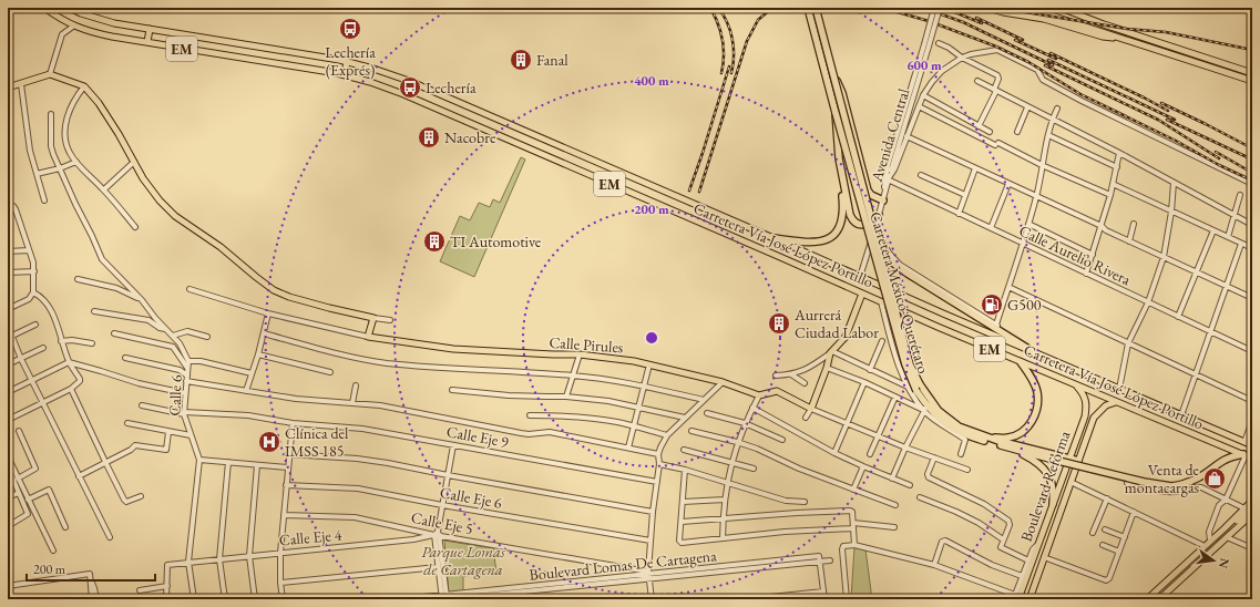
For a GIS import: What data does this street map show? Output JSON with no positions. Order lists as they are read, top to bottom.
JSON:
{
  "streets": {
    "highway": ["Carretera México-Querétaro"],
    "main road": [
      "EM",
      "Carretera Vía José López Portillo",
      "Calle Pirules",
      "Boulevard Reforma"
    ],
    "street": [
      "Avenida Central",
      "Calle Aurelio Rivera",
      "Calle 6",
      "Calle Eje 9",
      "Calle Eje 6",
      "Calle Eje 5",
      "Calle Eje 4",
      "Boulevard Lomas De Cartagena"
    ]
  },
  "crossings": [
    ["Avenida Central", "Carretera Vía José López Portillo"],
    ["Avenida Central", "Calle Aurelio Rivera"],
    ["Carretera Vía José López Portillo", "Carretera México-Querétaro"],
    ["Carretera Vía José López Portillo", "Boulevard Reforma"],
    ["Calle 6", "Calle Eje 9"],
    ["Calle 6", "Calle Eje 4"],
    ["Calle Eje 5", "Calle Eje 4"],
    ["Calle Eje 5", "Boulevard Lomas De Cartagena"]
  ],
  "parks": ["Parque Lomas de Cartagena"],
  "places": {
    "bus stop": ["Lechería (Exprés)", "Lechería"],
    "building": [
      "Fanal",
      "Nacobre",
      "TI Automotive",
      "Aurrerá Ciudad Labor"
    ],
    "fuel station": ["G500"],
    "hospital": ["Clínica del IMSS 185"],
    "shop": ["Venta de montacargas"]
  },
  "scale_bar": "200 m",
  "north": "right",
  "rings": ["600 m", "400 m", "200 m"]
}
